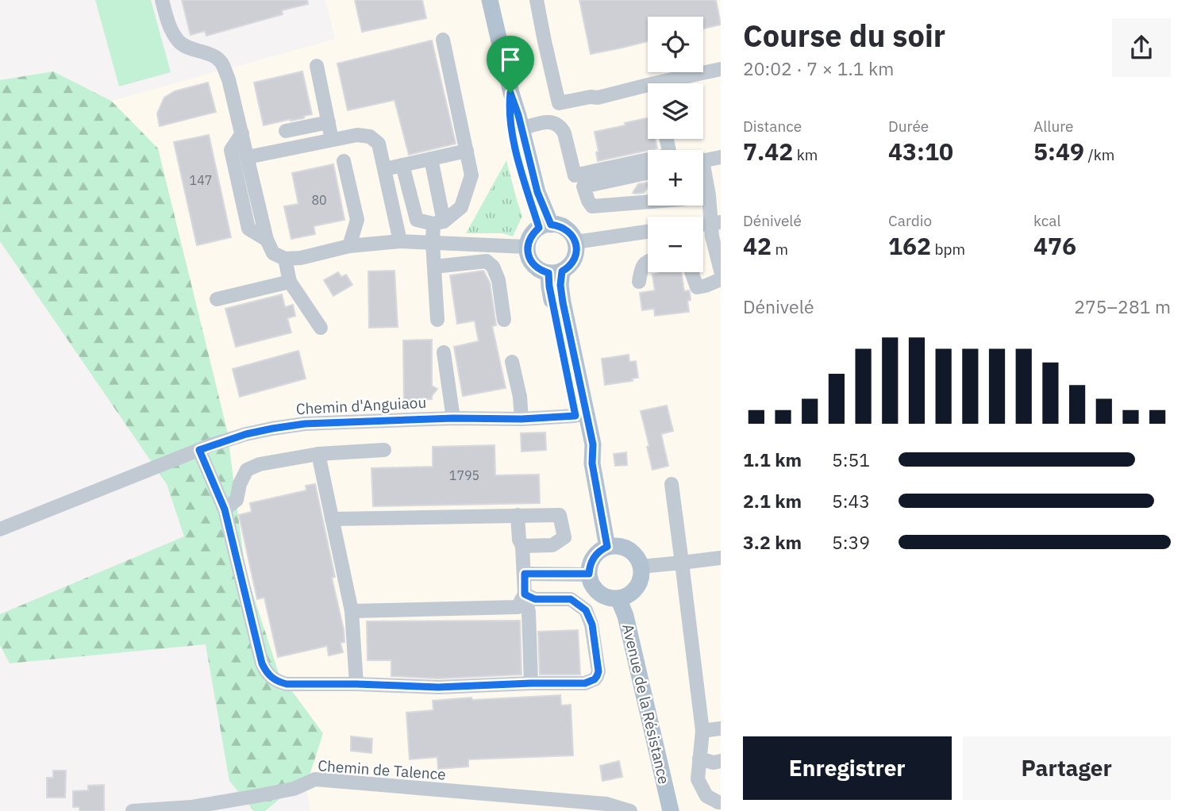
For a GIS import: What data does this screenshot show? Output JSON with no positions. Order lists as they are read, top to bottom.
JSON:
{
  "streets": {
    "main road": ["Avenue de la Résistance"],
    "street": ["Chemin d'Anguiaou", "Chemin de Talence"]
  },
  "house_numbers": ["147", "80", "1795"],
  "page": {
    "heading": ["Course du soir", "20:02 · 7 × 1.1 km"],
    "map_buttons": ["+", "−"],
    "stats": [
      ["Distance", "7.42 km"],
      ["Durée", "43:10"],
      ["Allure", "5:49 /km"],
      ["Dénivelé", "42 m"],
      ["Cardio", "162 bpm"],
      ["kcal", "476"]
    ],
    "chart": ["Dénivelé", "275–281 m"],
    "list": [
      {
        "name": "1.1 km",
        "note": "5:51"
      },
      {
        "name": "2.1 km",
        "note": "5:43"
      },
      {
        "name": "3.2 km",
        "note": "5:39"
      }
    ],
    "buttons": ["Enregistrer", "Partager"]
  }
}
